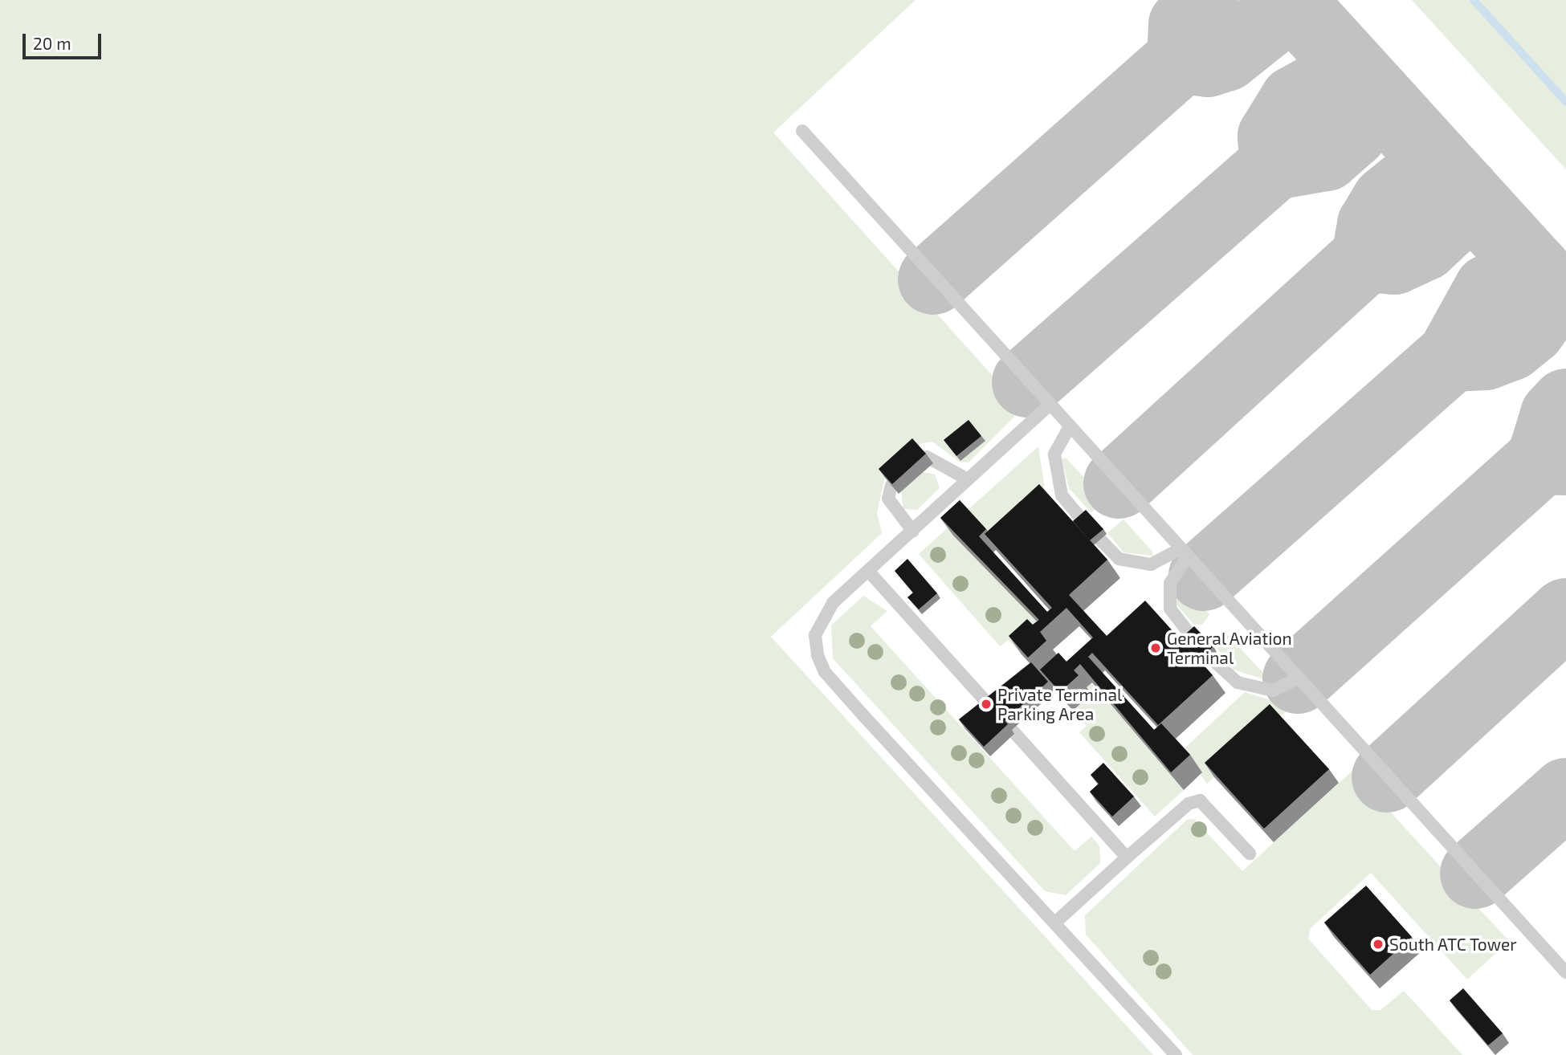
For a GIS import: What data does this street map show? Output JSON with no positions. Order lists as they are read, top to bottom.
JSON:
{
  "places": ["General Aviation Terminal", "Private Terminal Parking Area", "South ATC Tower"],
  "scale_bar": "20 m"
}
